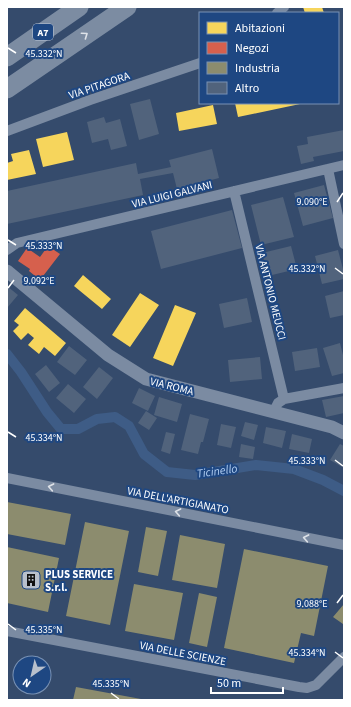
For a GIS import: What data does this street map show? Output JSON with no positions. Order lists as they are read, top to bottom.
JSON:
{
  "streets": {
    "highway": ["A7"],
    "street": [
      "VIA PITAGORA",
      "VIA LUIGI GALVANI",
      "VIA ANTONIO MEUCCI",
      "VIA ROMA",
      "VIA DELL'ARTIGIANATO",
      "VIA DELLE SCIENZE"
    ]
  },
  "crossings": [
    ["VIA LUIGI GALVANI", "VIA ANTONIO MEUCCI"]
  ],
  "one_way": ["VIA DELL'ARTIGIANATO"],
  "water": ["Ticinello"],
  "places": {
    "building": ["PLUS SERVICE S.r.l."]
  },
  "legend": [
    "Abitazioni",
    "Negozi",
    "Industria",
    "Altro"
  ],
  "scale_bar": "50 m",
  "north": "bottom left",
  "coordinates": [
    "45.332°N",
    "9.090°E",
    "45.333°N",
    "9.092°E",
    "45.334°N",
    "9.088°E",
    "45.335°N"
  ]
}
